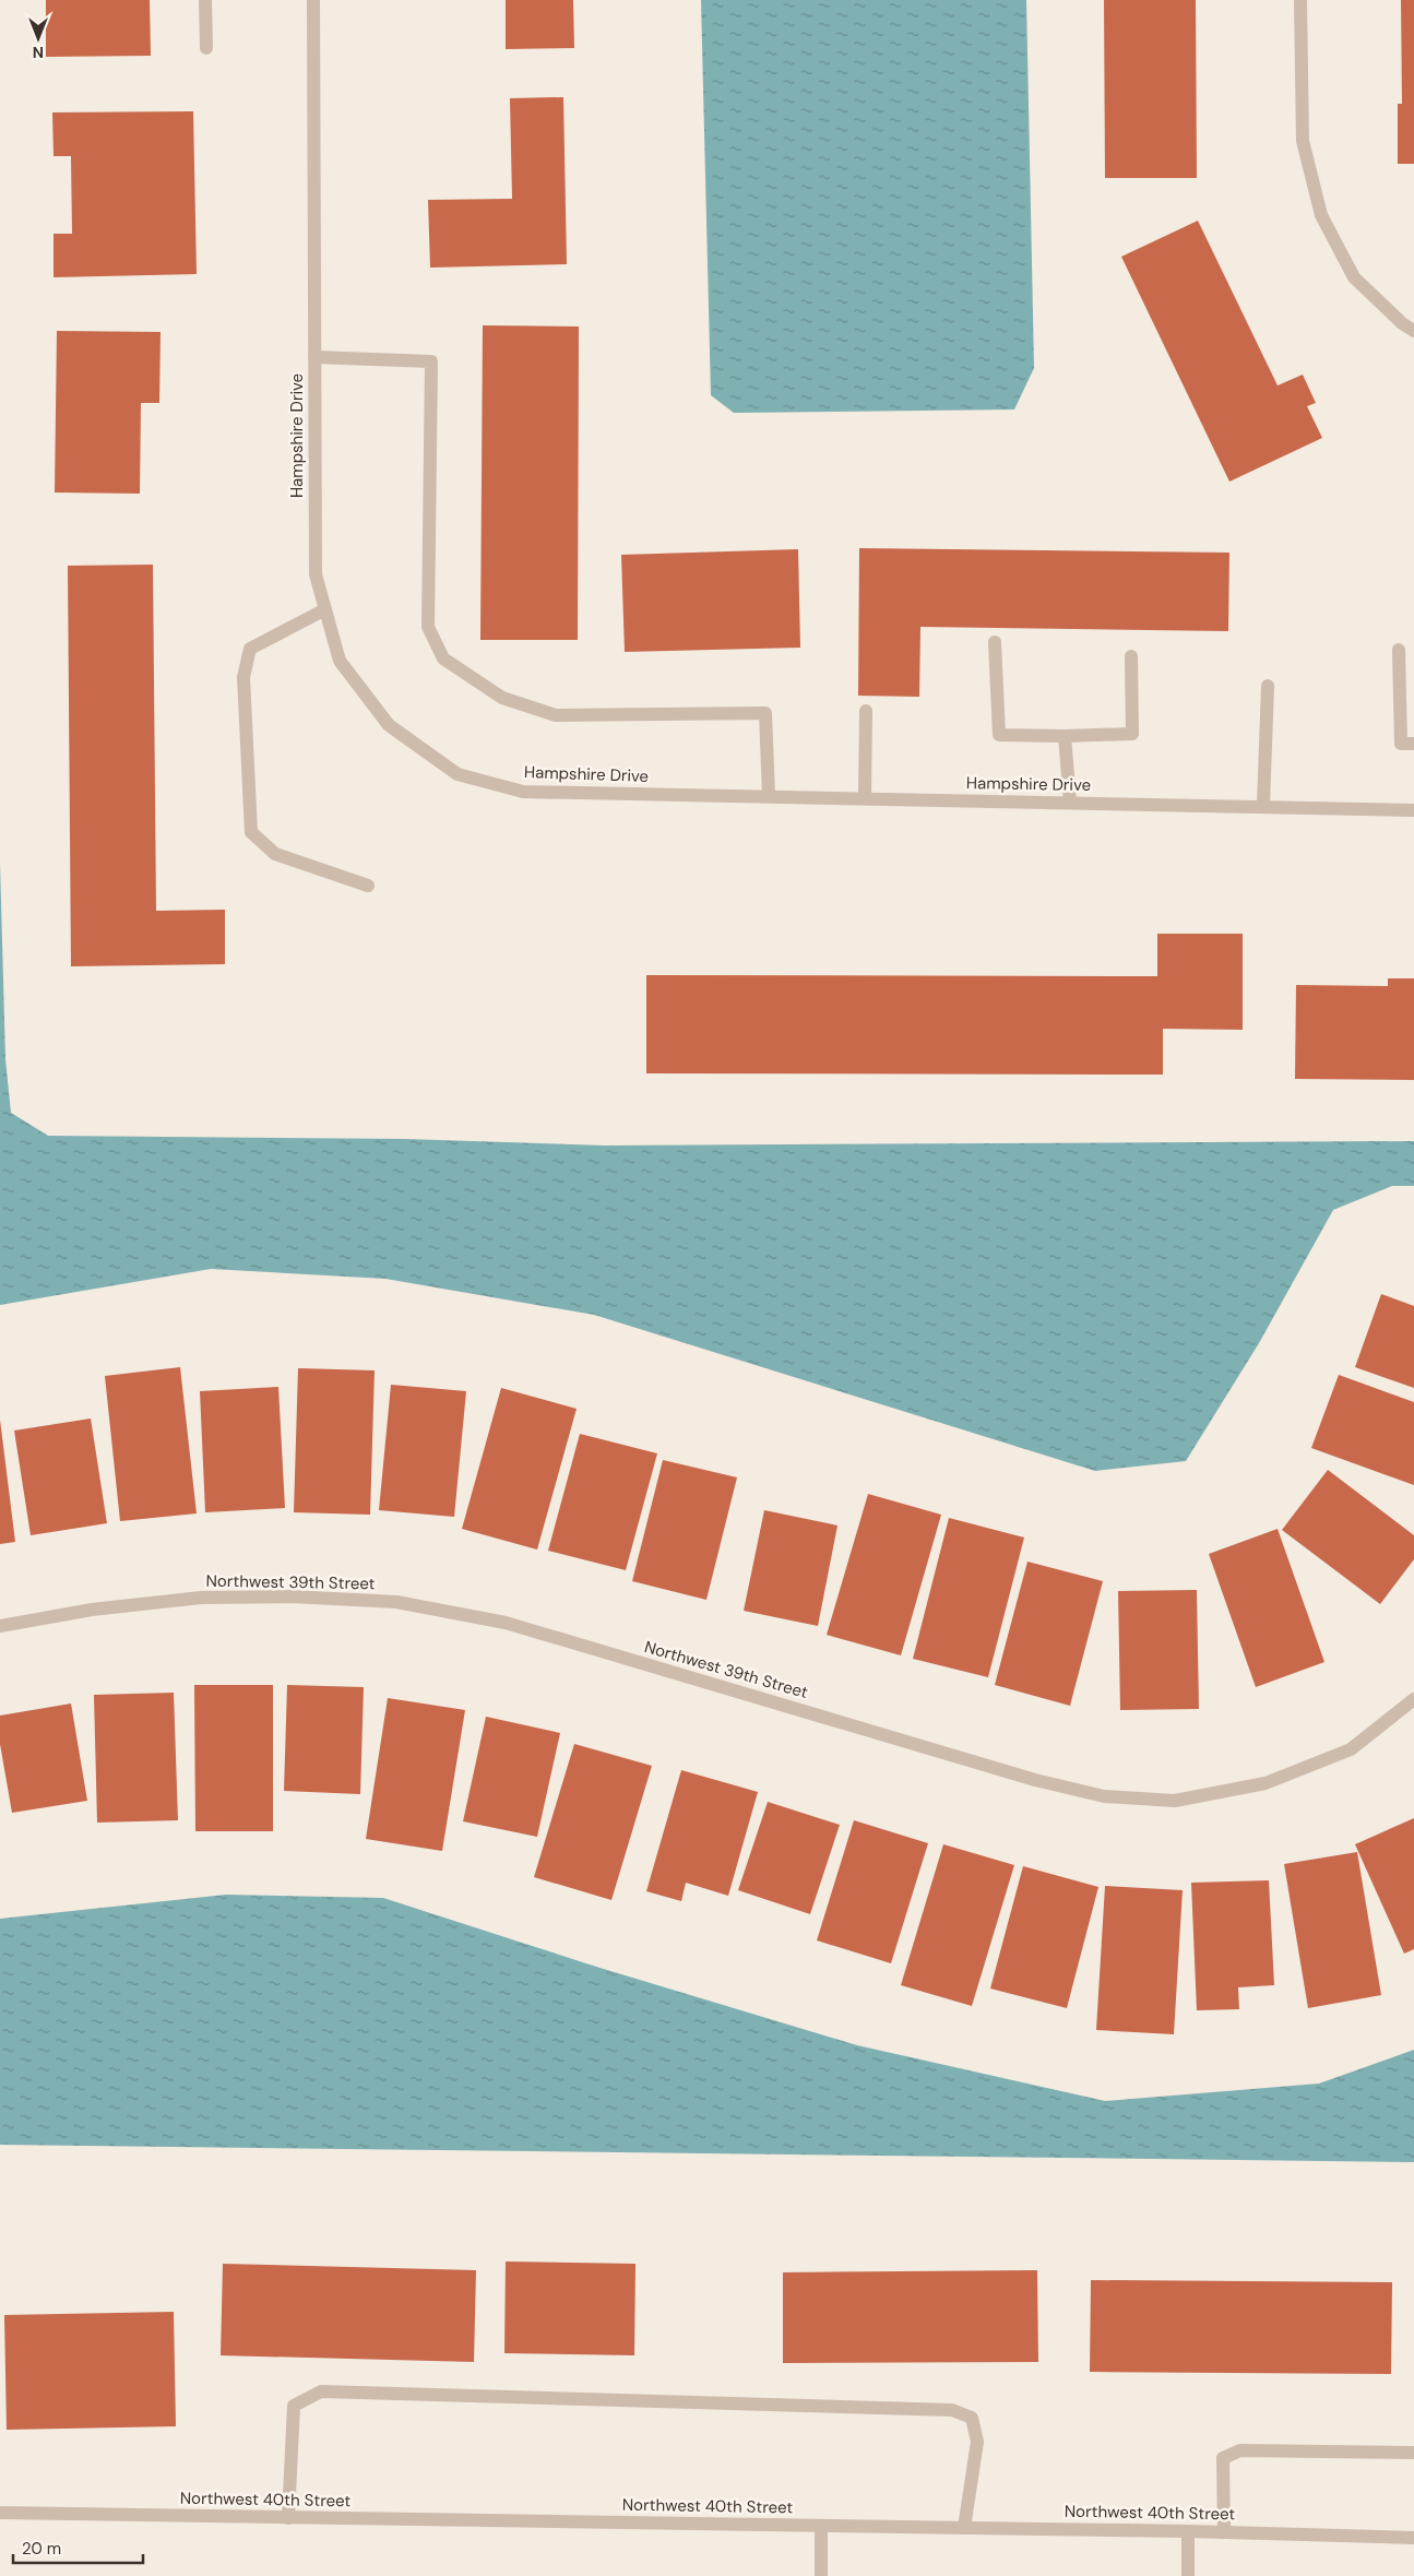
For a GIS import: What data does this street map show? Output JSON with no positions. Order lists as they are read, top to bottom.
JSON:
{
  "streets": {
    "street": ["Hampshire Drive", "Northwest 39th Street", "Northwest 40th Street"]
  },
  "scale_bar": "20 m",
  "north": "bottom"
}
